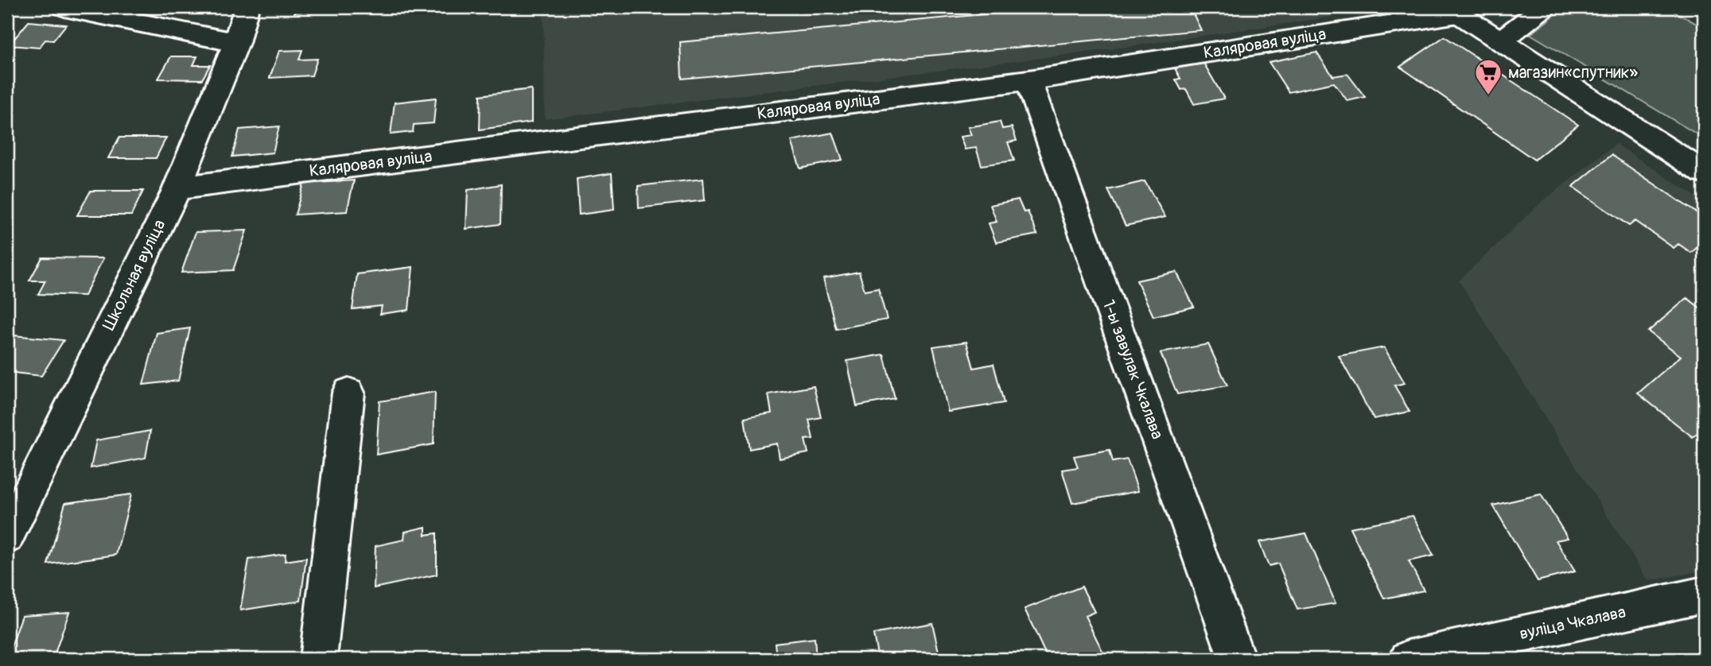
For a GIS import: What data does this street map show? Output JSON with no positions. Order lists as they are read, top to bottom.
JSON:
{
  "streets": {
    "street": [
      "Каляровая вуліца",
      "Школьная вуліца",
      "1-ы завулак Чкалава",
      "вуліца Чкалава"
    ]
  },
  "crossings": [
    ["Каляровая вуліца", "Школьная вуліца"],
    ["Каляровая вуліца", "1-ы завулак Чкалава"]
  ],
  "places": {
    "supermarket": ["магазин«спутник»"]
  }
}
